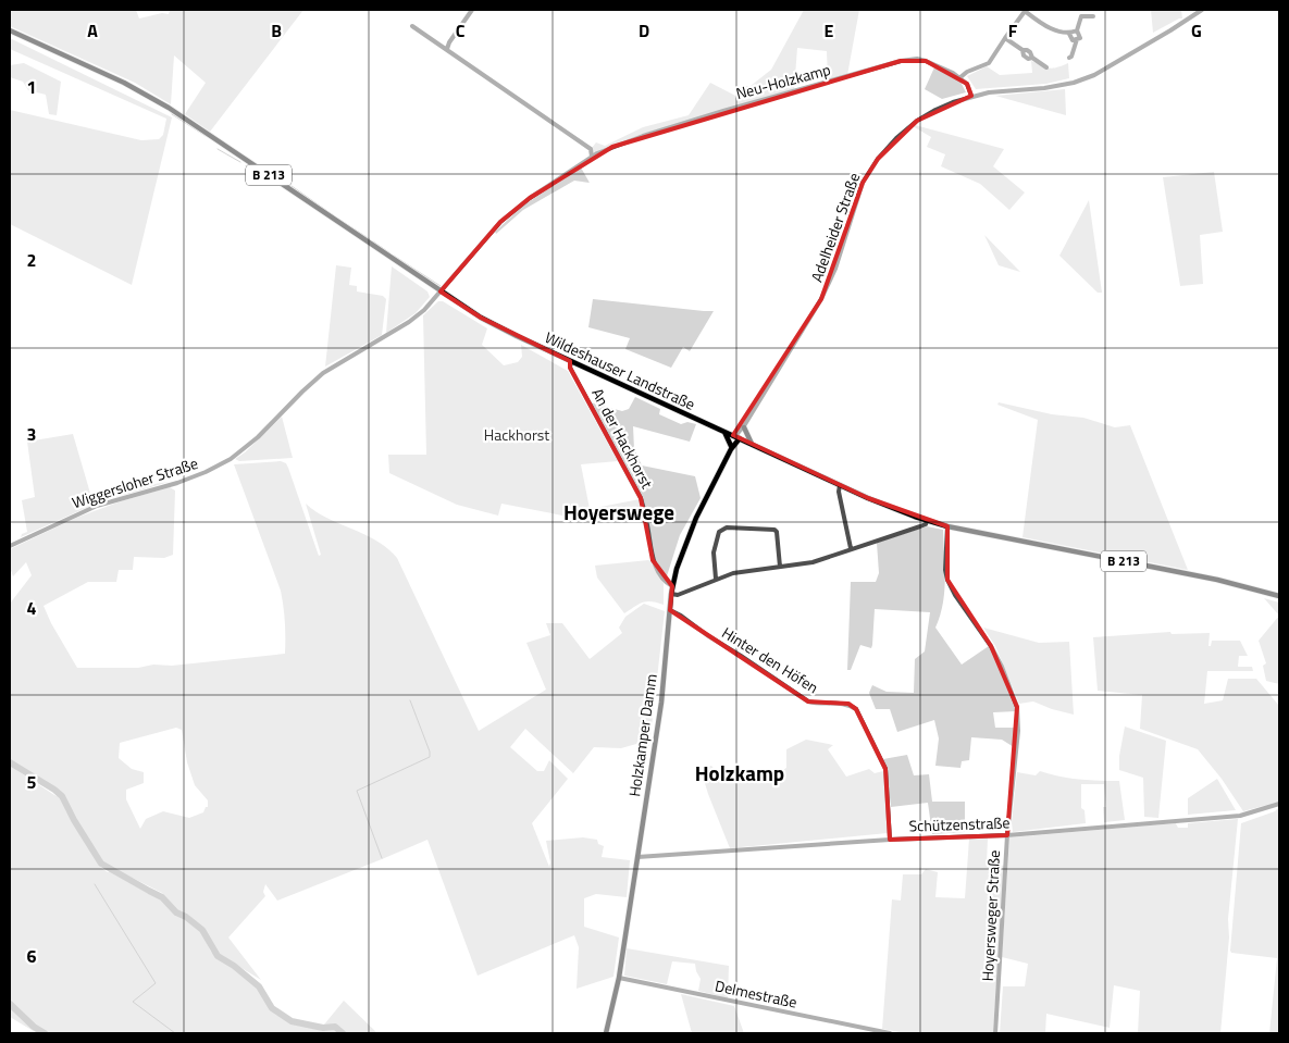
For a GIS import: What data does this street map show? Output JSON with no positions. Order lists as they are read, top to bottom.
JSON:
{
  "streets": {
    "main road": ["B 213", "Wildeshauser Landstraße", "Holzkamper Damm"],
    "street": [
      "Neu-Holzkamp",
      "Adelheider Straße",
      "An der Hackhorst",
      "Wiggersloher Straße",
      "Hinter den Höfen",
      "Schützenstraße",
      "Hoyersweger Straße",
      "Delmestraße"
    ]
  },
  "crossings": [
    ["Neu-Holzkamp", "Wildeshauser Landstraße"],
    ["Neu-Holzkamp", "Wiggersloher Straße"],
    ["Adelheider Straße", "Wildeshauser Landstraße"],
    ["Adelheider Straße", "Holzkamper Damm"],
    ["Wildeshauser Landstraße", "An der Hackhorst"],
    ["Wildeshauser Landstraße", "Wiggersloher Straße"],
    ["Wildeshauser Landstraße", "Holzkamper Damm"],
    ["Wildeshauser Landstraße", "Hoyersweger Straße"],
    ["An der Hackhorst", "Holzkamper Damm"],
    ["Hinter den Höfen", "Holzkamper Damm"],
    ["Hinter den Höfen", "Schützenstraße"],
    ["Holzkamper Damm", "Schützenstraße"],
    ["Holzkamper Damm", "Delmestraße"],
    ["Schützenstraße", "Hoyersweger Straße"]
  ],
  "districts": ["Hoyerswege", "Holzkamp"],
  "parks": ["Hackhorst"],
  "grid": {
    "columns": [
      "A",
      "B",
      "C",
      "D",
      "E",
      "F",
      "G"
    ],
    "rows": [
      "1",
      "2",
      "3",
      "4",
      "5",
      "6"
    ]
  }
}
